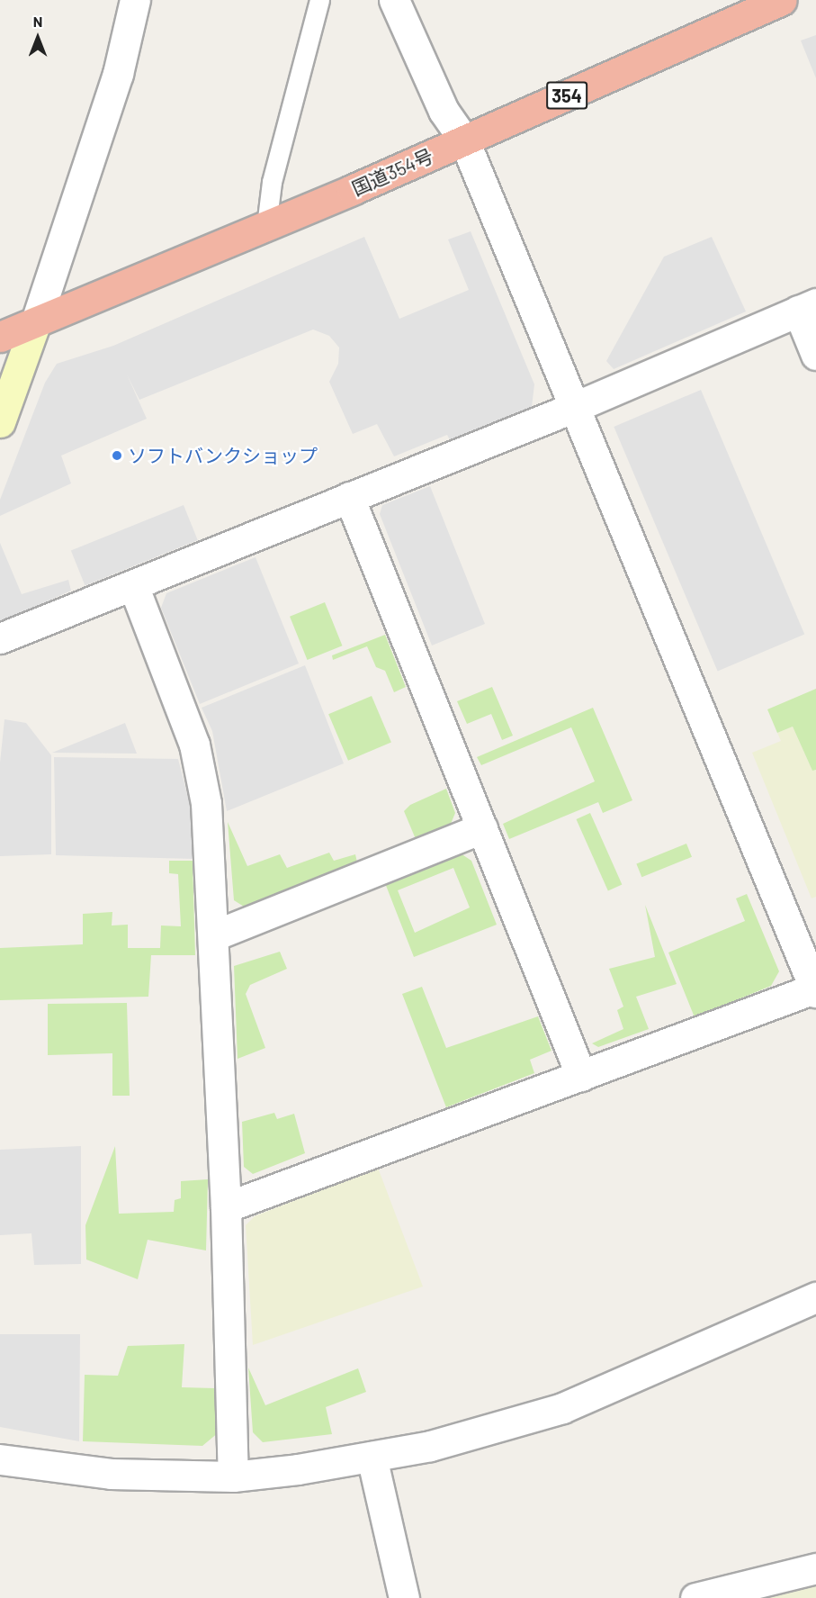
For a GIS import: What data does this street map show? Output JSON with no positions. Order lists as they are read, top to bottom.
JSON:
{
  "streets": {
    "highway": ["354", "国道354号"]
  },
  "places": ["ソフトバンクショップ"],
  "north": "top"
}
